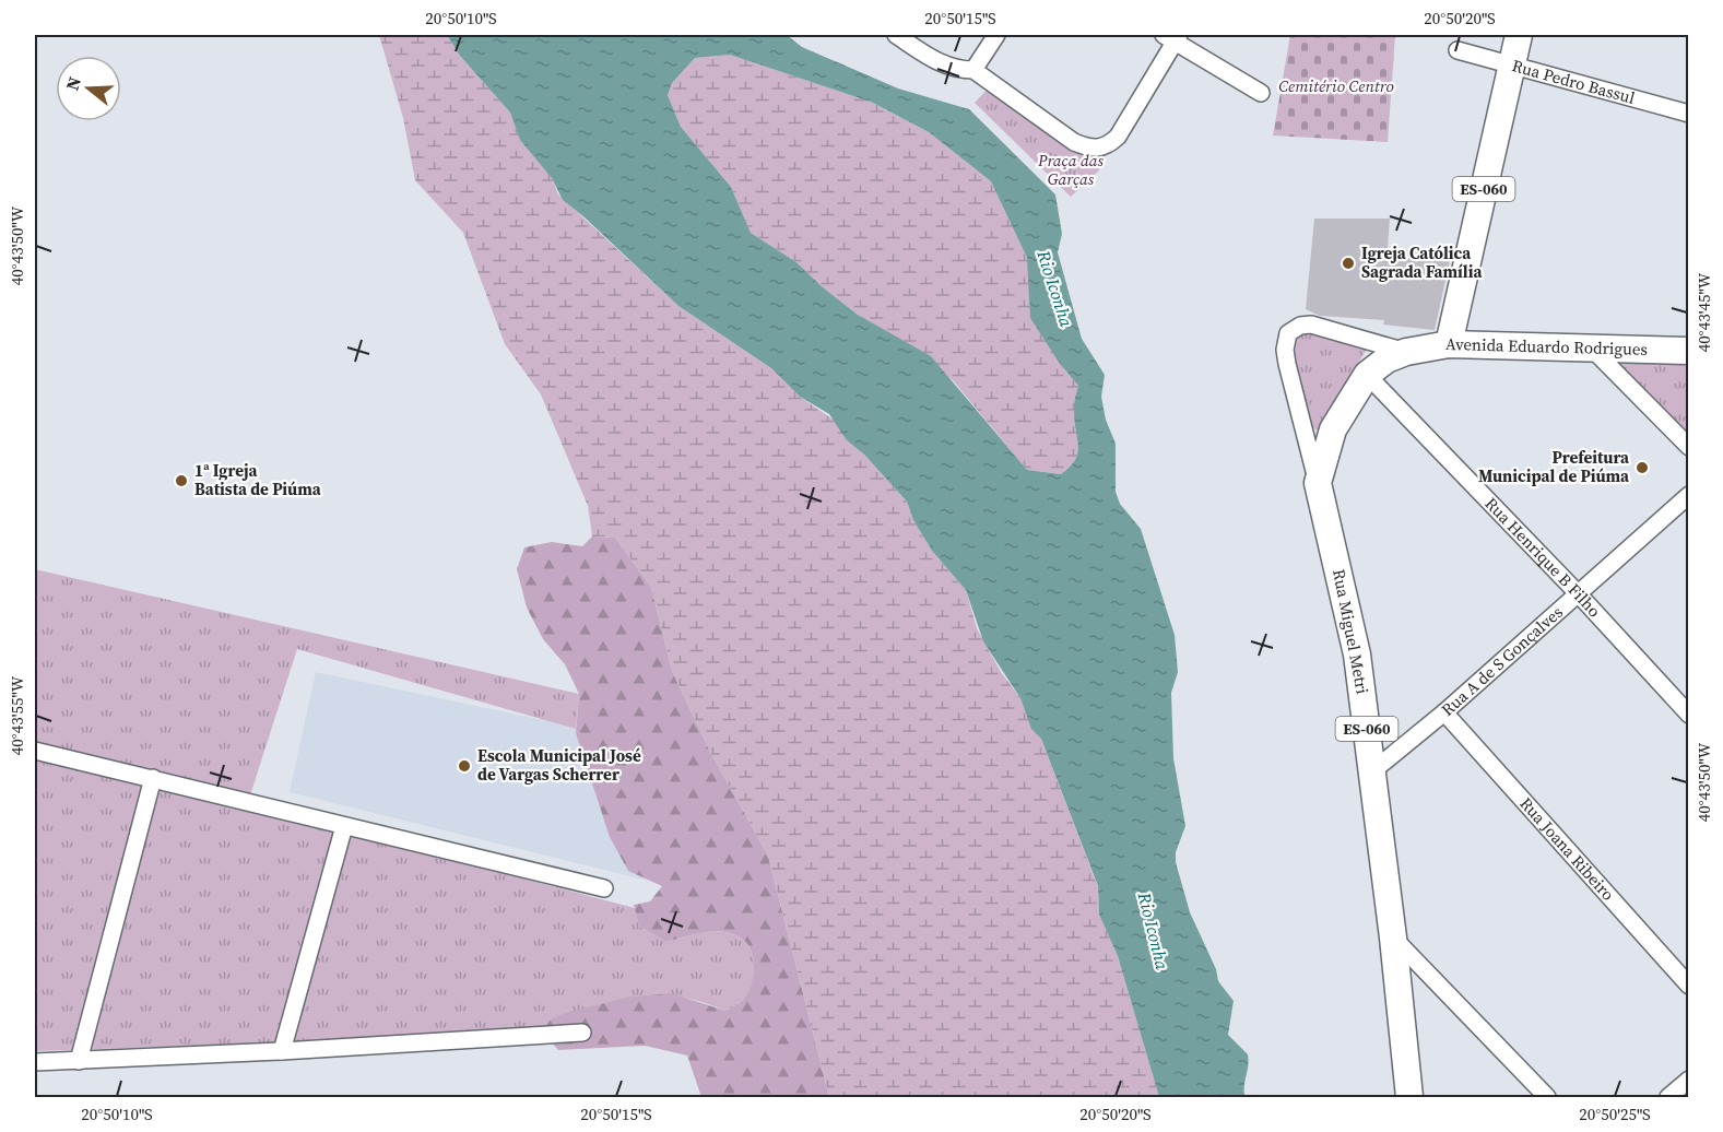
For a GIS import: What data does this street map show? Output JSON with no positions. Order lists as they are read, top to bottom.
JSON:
{
  "streets": {
    "main road": ["ES-060", "Avenida Eduardo Rodrigues", "Rua Miguel Metri"],
    "street": [
      "Rua Pedro Bassul",
      "Rua Henrique B Filho",
      "Rua A de S Gonçalves",
      "Rua Joana Ribeiro"
    ]
  },
  "crossings": [
    ["Rua Pedro Bassul", "ES-060"],
    ["ES-060", "Avenida Eduardo Rodrigues"],
    ["Avenida Eduardo Rodrigues", "Rua Henrique B Filho"],
    ["Avenida Eduardo Rodrigues", "Rua Miguel Metri"],
    ["Rua Henrique B Filho", "Rua Miguel Metri"],
    ["Rua Henrique B Filho", "Rua A de S Gonçalves"],
    ["Rua Miguel Metri", "Rua A de S Gonçalves"],
    ["Rua A de S Gonçalves", "Rua Joana Ribeiro"]
  ],
  "water": ["Rio Iconha"],
  "parks": ["Cemitério Centro", "Praça das Garças"],
  "places": [
    "Igreja Católica Sagrada Família",
    "Prefeitura Municipal de Piúma",
    "1ª Igreja Batista de Piúma",
    "Escola Municipal José de Vargas Scherrer"
  ],
  "north": "left",
  "coordinates": [
    "20°50'10\"S",
    "20°50'15\"S",
    "20°50'20\"S",
    "40°43'50\"W",
    "40°43'45\"W",
    "40°43'55\"W",
    "20°50'25\"S"
  ]
}
